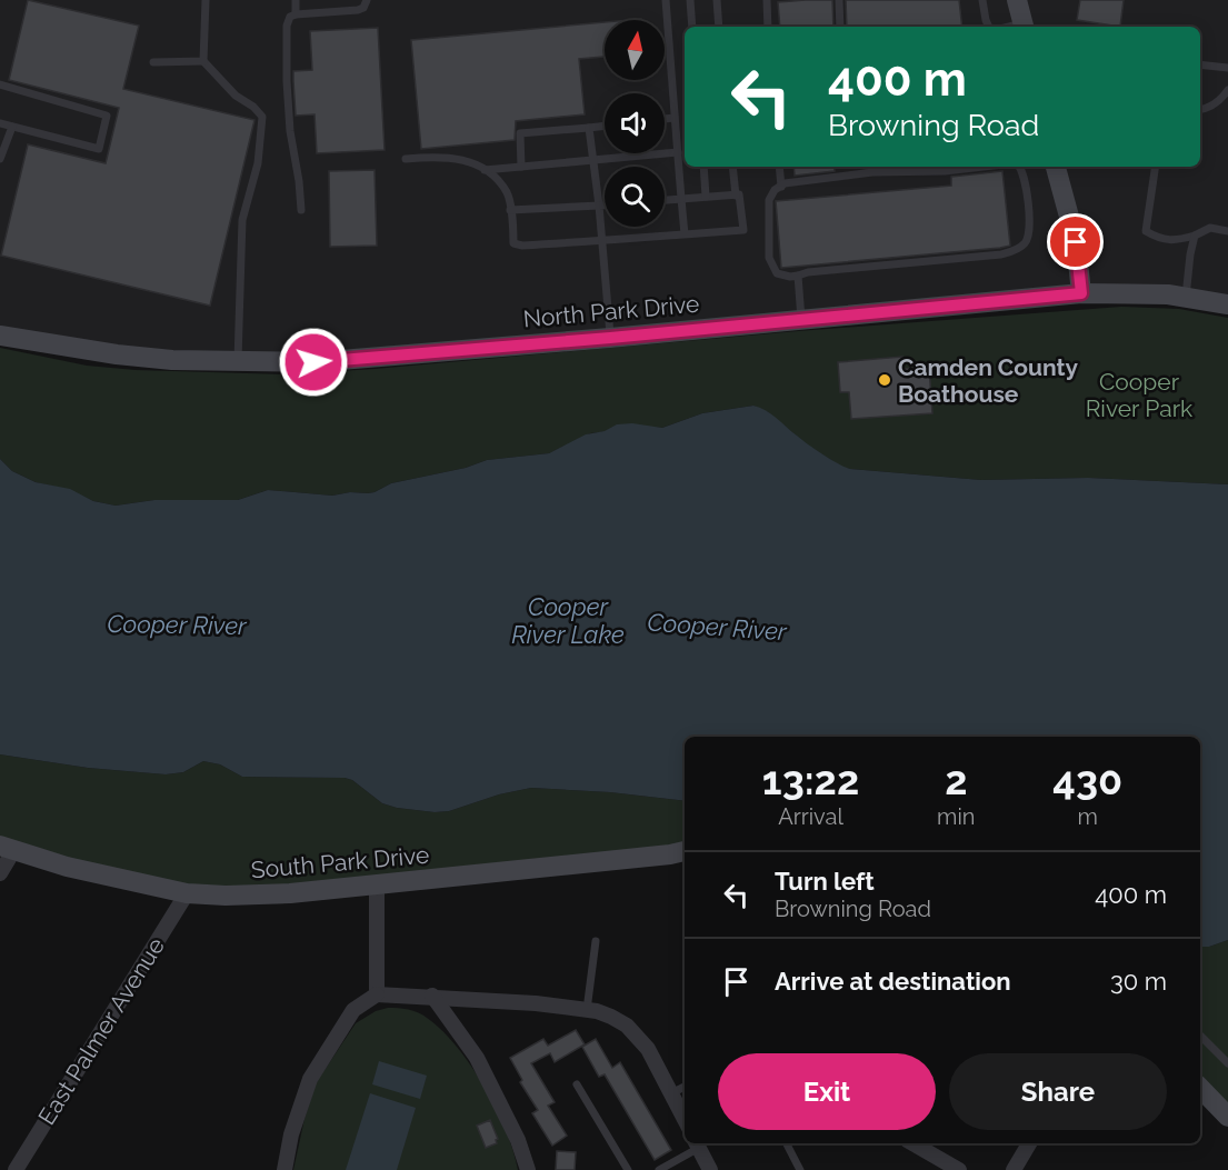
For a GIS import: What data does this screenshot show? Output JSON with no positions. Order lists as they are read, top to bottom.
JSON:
{
  "streets": {
    "street": ["North Park Drive", "South Park Drive", "East Palmer Avenue"]
  },
  "crossings": [
    ["South Park Drive", "East Palmer Avenue"]
  ],
  "water": ["Cooper River Lake", "Cooper River"],
  "parks": ["Cooper River Park"],
  "places": ["Camden County Boathouse"],
  "north": "top",
  "page": {
    "turn": ["400 m", "Browning Road"],
    "eta": [
      "13:22",
      "Arrival",
      "2",
      "min",
      "430",
      "m"
    ],
    "list": [
      {
        "name": "Turn left",
        "note": "Browning Road",
        "value": "400 m"
      },
      {
        "name": "Arrive at destination",
        "value": "30 m"
      }
    ],
    "buttons": ["Exit", "Share"]
  }
}
